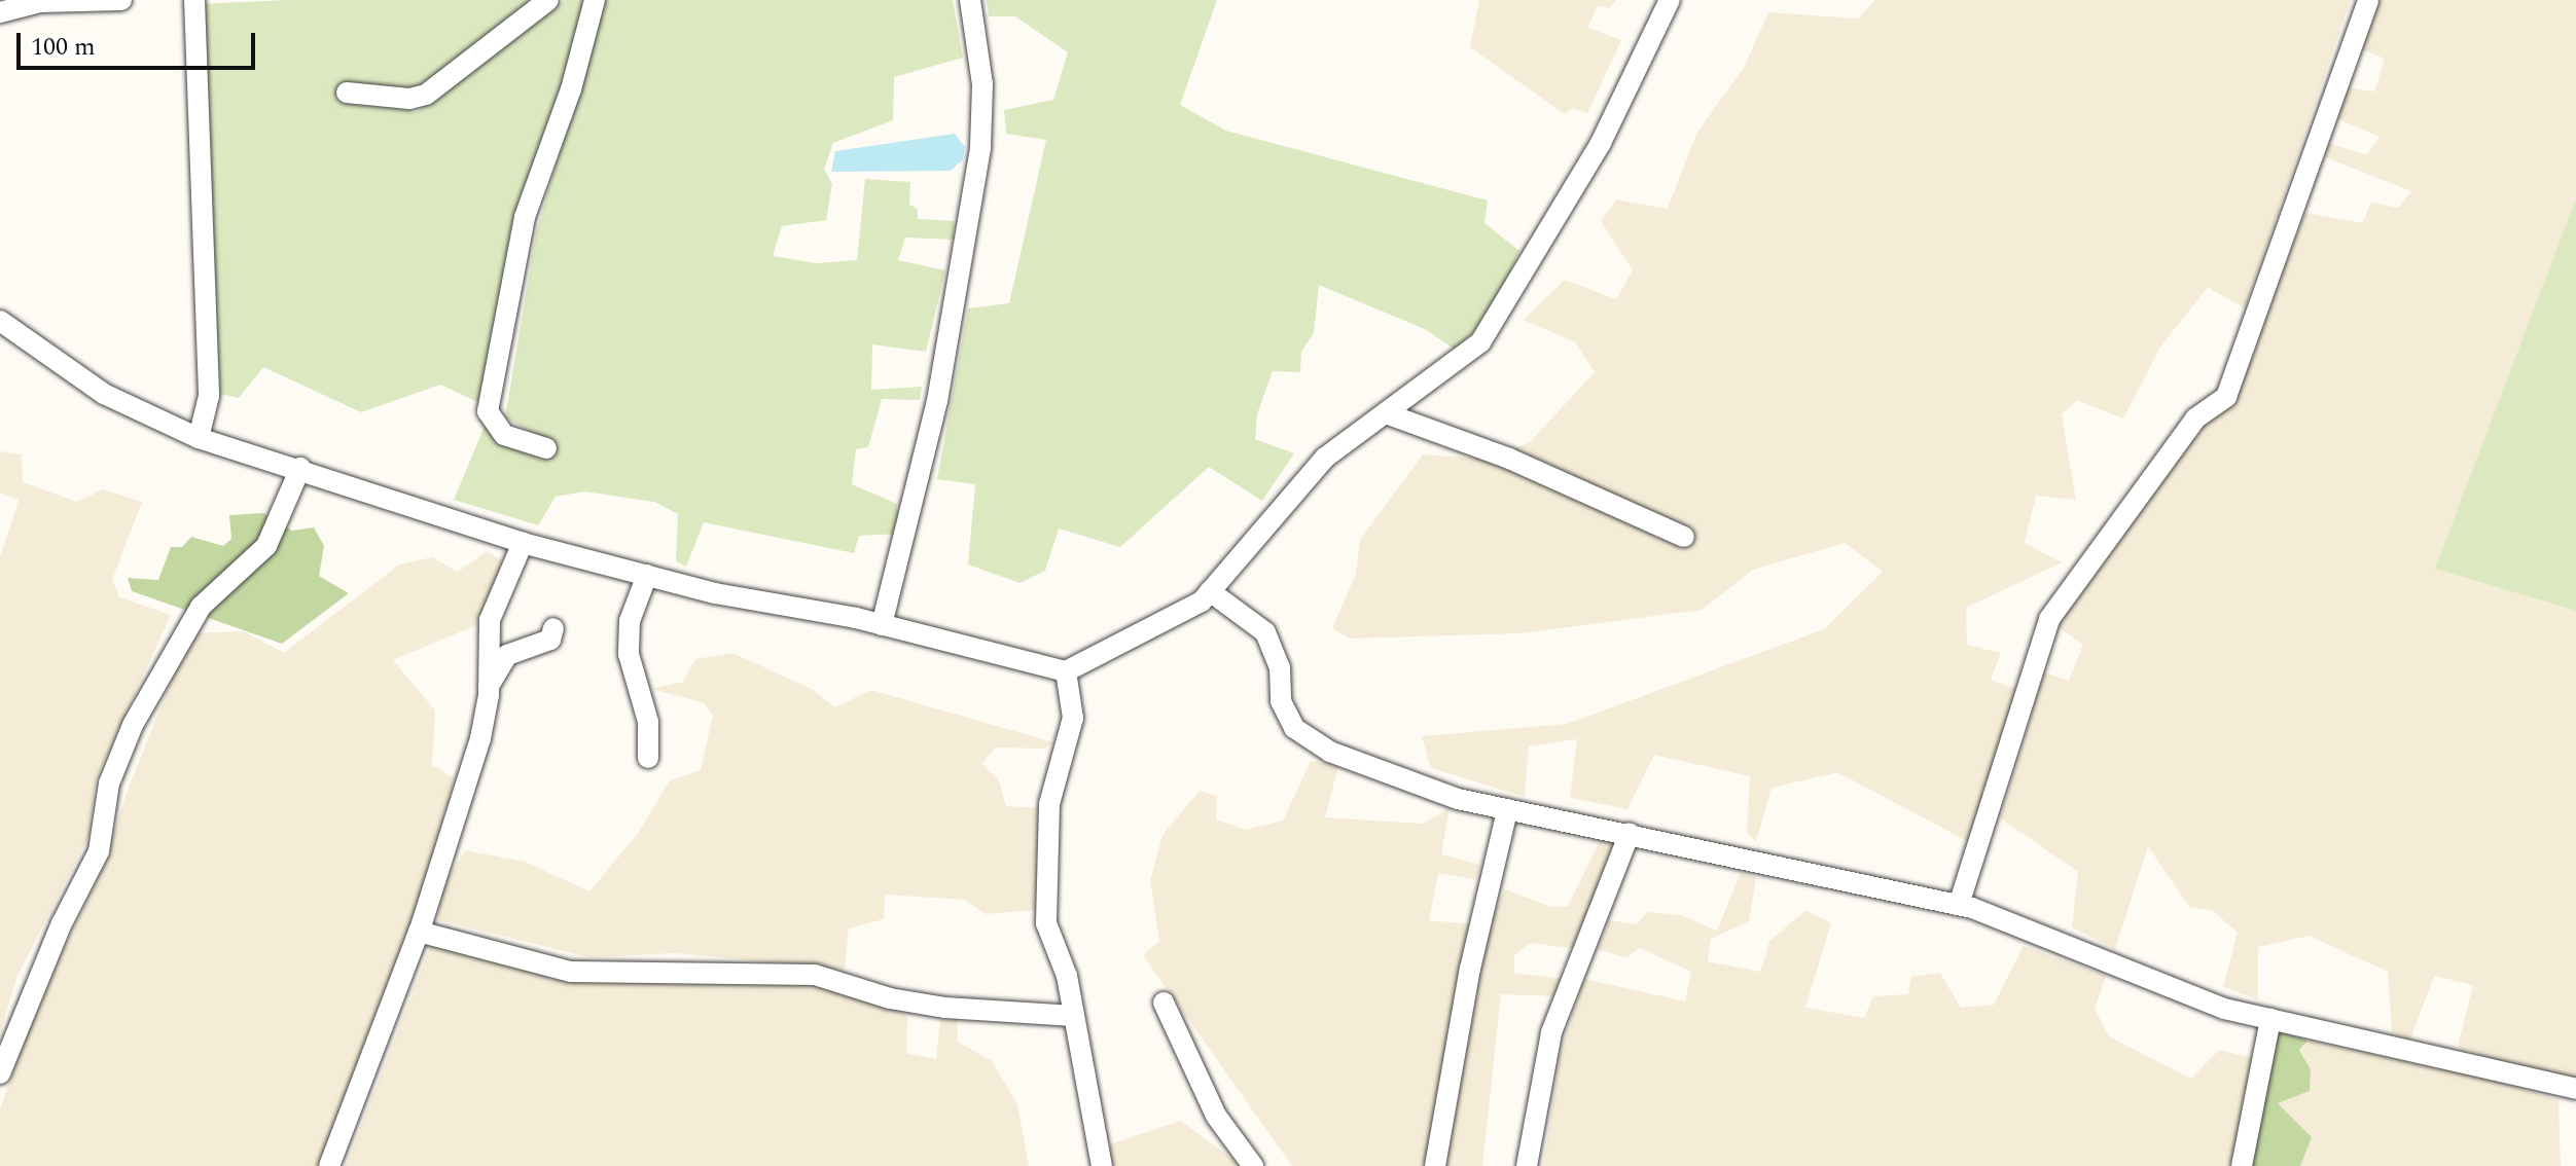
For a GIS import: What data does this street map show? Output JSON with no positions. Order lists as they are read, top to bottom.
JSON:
{
  "scale_bar": "100 m"
}
